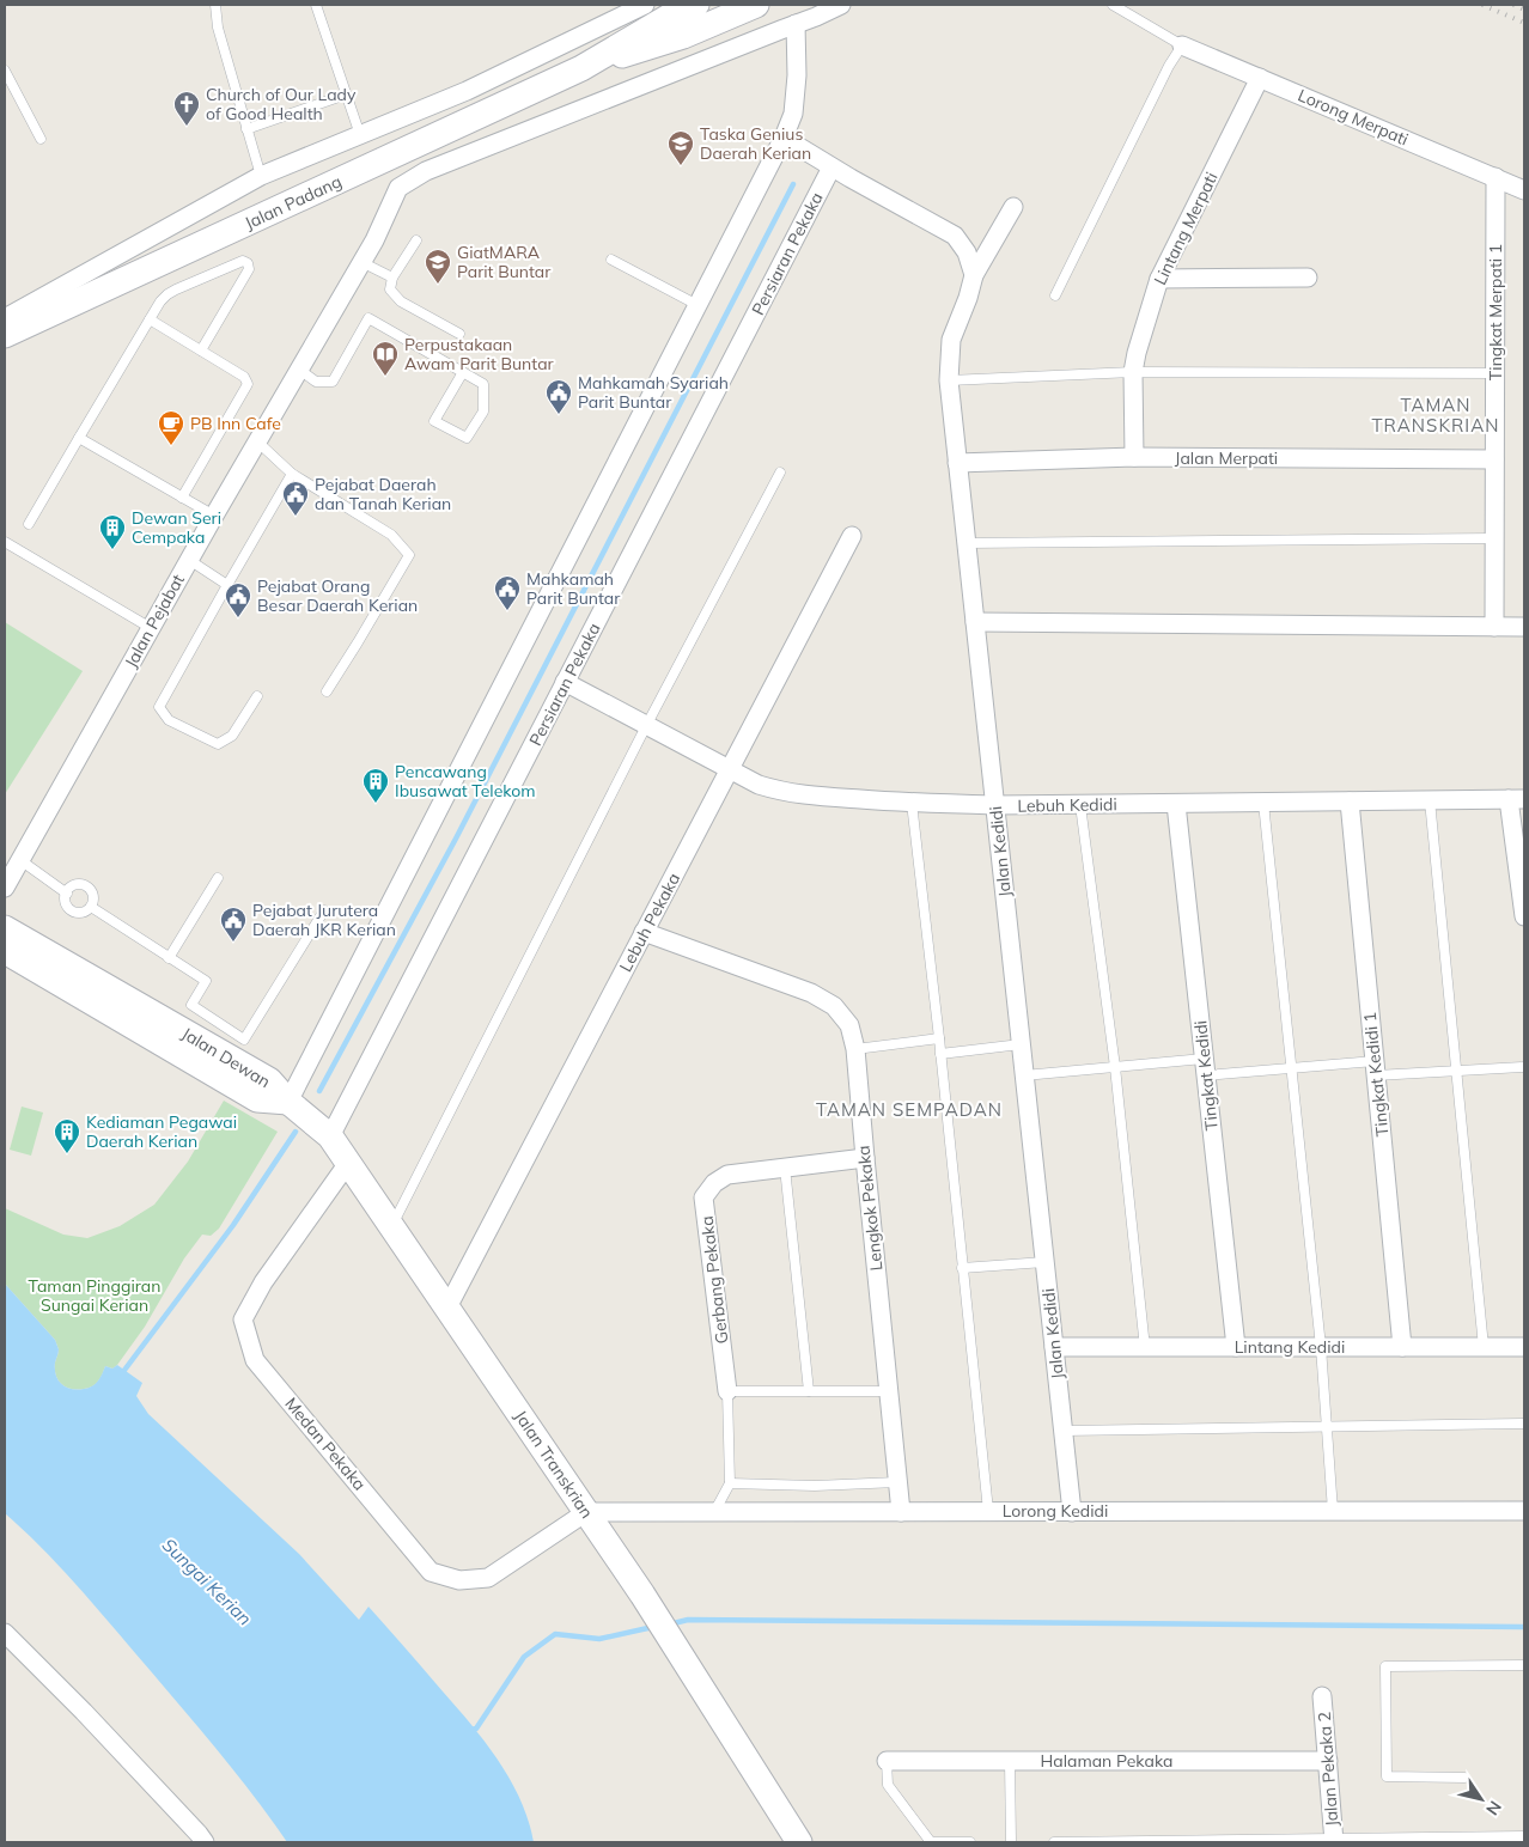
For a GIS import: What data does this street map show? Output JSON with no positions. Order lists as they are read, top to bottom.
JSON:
{
  "streets": {
    "main road": ["Jalan Padang", "Jalan Dewan", "Jalan Transkrian"],
    "street": [
      "Lorong Merpati",
      "Lintang Merpati",
      "Persiaran Pekaka",
      "Tingkat Merpati 1",
      "Jalan Merpati",
      "Jalan Pejabat",
      "Lebuh Kedidi",
      "Jalan Kedidi",
      "Lebuh Pekaka",
      "Tingkat Kedidi 1",
      "Tingkat Kedidi",
      "Lengkok Pekaka",
      "Gerbang Pekaka",
      "Lintang Kedidi",
      "Medan Pekaka",
      "Lorong Kedidi",
      "Halaman Pekaka",
      "Jalan Pekaka 2"
    ]
  },
  "crossings": [
    ["Lorong Merpati", "Lintang Merpati"],
    ["Lorong Merpati", "Tingkat Merpati 1"],
    ["Lintang Merpati", "Jalan Merpati"],
    ["Persiaran Pekaka", "Lebuh Kedidi"],
    ["Persiaran Pekaka", "Jalan Transkrian"],
    ["Tingkat Merpati 1", "Jalan Merpati"],
    ["Jalan Merpati", "Jalan Kedidi"],
    ["Lebuh Kedidi", "Jalan Kedidi"],
    ["Lebuh Kedidi", "Lebuh Pekaka"],
    ["Lebuh Kedidi", "Tingkat Kedidi 1"],
    ["Lebuh Kedidi", "Tingkat Kedidi"],
    ["Jalan Kedidi", "Lintang Kedidi"],
    ["Jalan Kedidi", "Lorong Kedidi"],
    ["Lebuh Pekaka", "Lengkok Pekaka"],
    ["Lebuh Pekaka", "Jalan Transkrian"],
    ["Jalan Dewan", "Jalan Transkrian"],
    ["Tingkat Kedidi 1", "Lintang Kedidi"],
    ["Tingkat Kedidi", "Lintang Kedidi"],
    ["Lengkok Pekaka", "Gerbang Pekaka"],
    ["Lengkok Pekaka", "Lorong Kedidi"],
    ["Medan Pekaka", "Jalan Transkrian"],
    ["Medan Pekaka", "Lorong Kedidi"],
    ["Jalan Transkrian", "Lorong Kedidi"],
    ["Halaman Pekaka", "Jalan Pekaka 2"]
  ],
  "districts": ["TAMAN TRANSKRIAN", "TAMAN SEMPADAN"],
  "water": ["Sungai Kerian"],
  "parks": ["Taman Pinggiran Sungai Kerian"],
  "places": {
    "church": ["Church of Our Lady of Good Health"],
    "school or university": ["Taska Genius Daerah Kerian", "GiatMARA Parit Buntar"],
    "library": ["Perpustakaan Awam Parit Buntar"],
    "public building": [
      "Mahkamah Syariah Parit Buntar",
      "Pejabat Daerah dan Tanah Kerian",
      "Mahkamah Parit Buntar",
      "Pejabat Orang Besar Daerah Kerian",
      "Pejabat Jurutera Daerah JKR Kerian"
    ],
    "cafe": ["PB Inn Cafe"],
    "building": ["Dewan Seri Cempaka", "Pencawang Ibusawat Telekom", "Kediaman Pegawai Daerah Kerian"]
  },
  "north": "bottom right"
}
